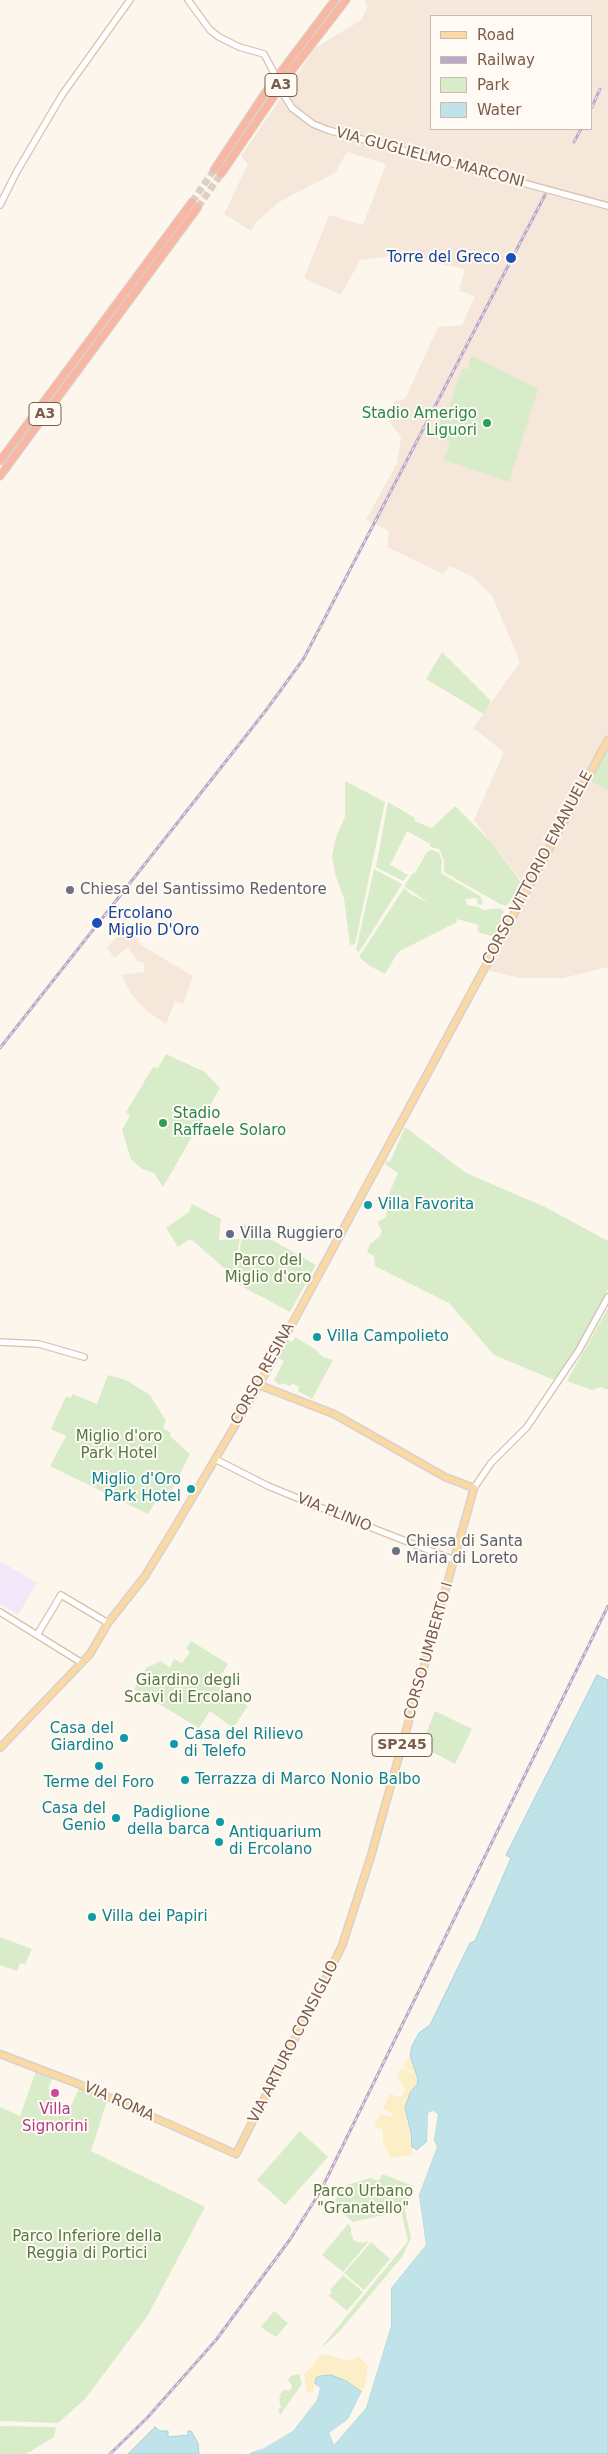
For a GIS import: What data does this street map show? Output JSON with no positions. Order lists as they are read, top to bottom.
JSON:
{
  "streets": {
    "highway": ["A3"],
    "main road": [
      "CORSO VITTORIO EMANUELE",
      "CORSO RESINA",
      "CORSO UMBERTO I",
      "SP245",
      "VIA ARTURO CONSIGLIO",
      "VIA ROMA"
    ],
    "street": ["VIA GUGLIELMO MARCONI", "VIA PLINIO"]
  },
  "crossings": [
    ["CORSO VITTORIO EMANUELE", "CORSO RESINA"],
    ["CORSO RESINA", "VIA PLINIO"],
    ["VIA PLINIO", "CORSO UMBERTO I"],
    ["CORSO UMBERTO I", "SP245"],
    ["CORSO UMBERTO I", "VIA ARTURO CONSIGLIO"],
    ["VIA ARTURO CONSIGLIO", "VIA ROMA"]
  ],
  "parks": [
    "Parco del Miglio d'oro",
    "Miglio d'oro Park Hotel",
    "Giardino degli Scavi di Ercolano",
    "Parco Urbano \"Granatello\"",
    "Parco Inferiore della Reggia di Portici"
  ],
  "places": [
    "Torre del Greco",
    "Stadio Amerigo Liguori",
    "Chiesa del Santissimo Redentore",
    "Ercolano Miglio D'Oro",
    "Stadio Raffaele Solaro",
    "Villa Favorita",
    "Villa Ruggiero",
    "Villa Campolieto",
    "Miglio d'Oro Park Hotel",
    "Chiesa di Santa Maria di Loreto",
    "Casa del Giardino",
    "Casa del Rilievo di Telefo",
    "Terme del Foro",
    "Terrazza di Marco Nonio Balbo",
    "Casa del Genio",
    "Padiglione della barca",
    "Antiquarium di Ercolano",
    "Villa dei Papiri",
    "Villa Signorini"
  ],
  "legend": [
    "Road",
    "Railway",
    "Park",
    "Water"
  ]
}
